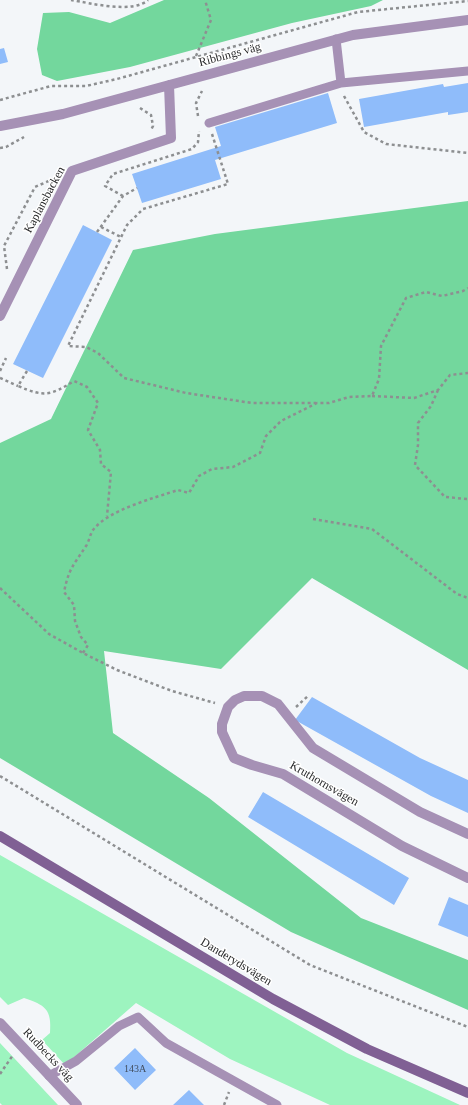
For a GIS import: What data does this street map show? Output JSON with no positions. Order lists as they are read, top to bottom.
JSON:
{
  "streets": {
    "main road": ["Danderydsvägen"],
    "street": [
      "Ribbings väg",
      "Kaplansbacken",
      "Kruthornsvägen",
      "Rudbecks väg"
    ]
  },
  "crossings": [
    ["Ribbings väg", "Kaplansbacken"]
  ],
  "house_numbers": ["143A"]
}
